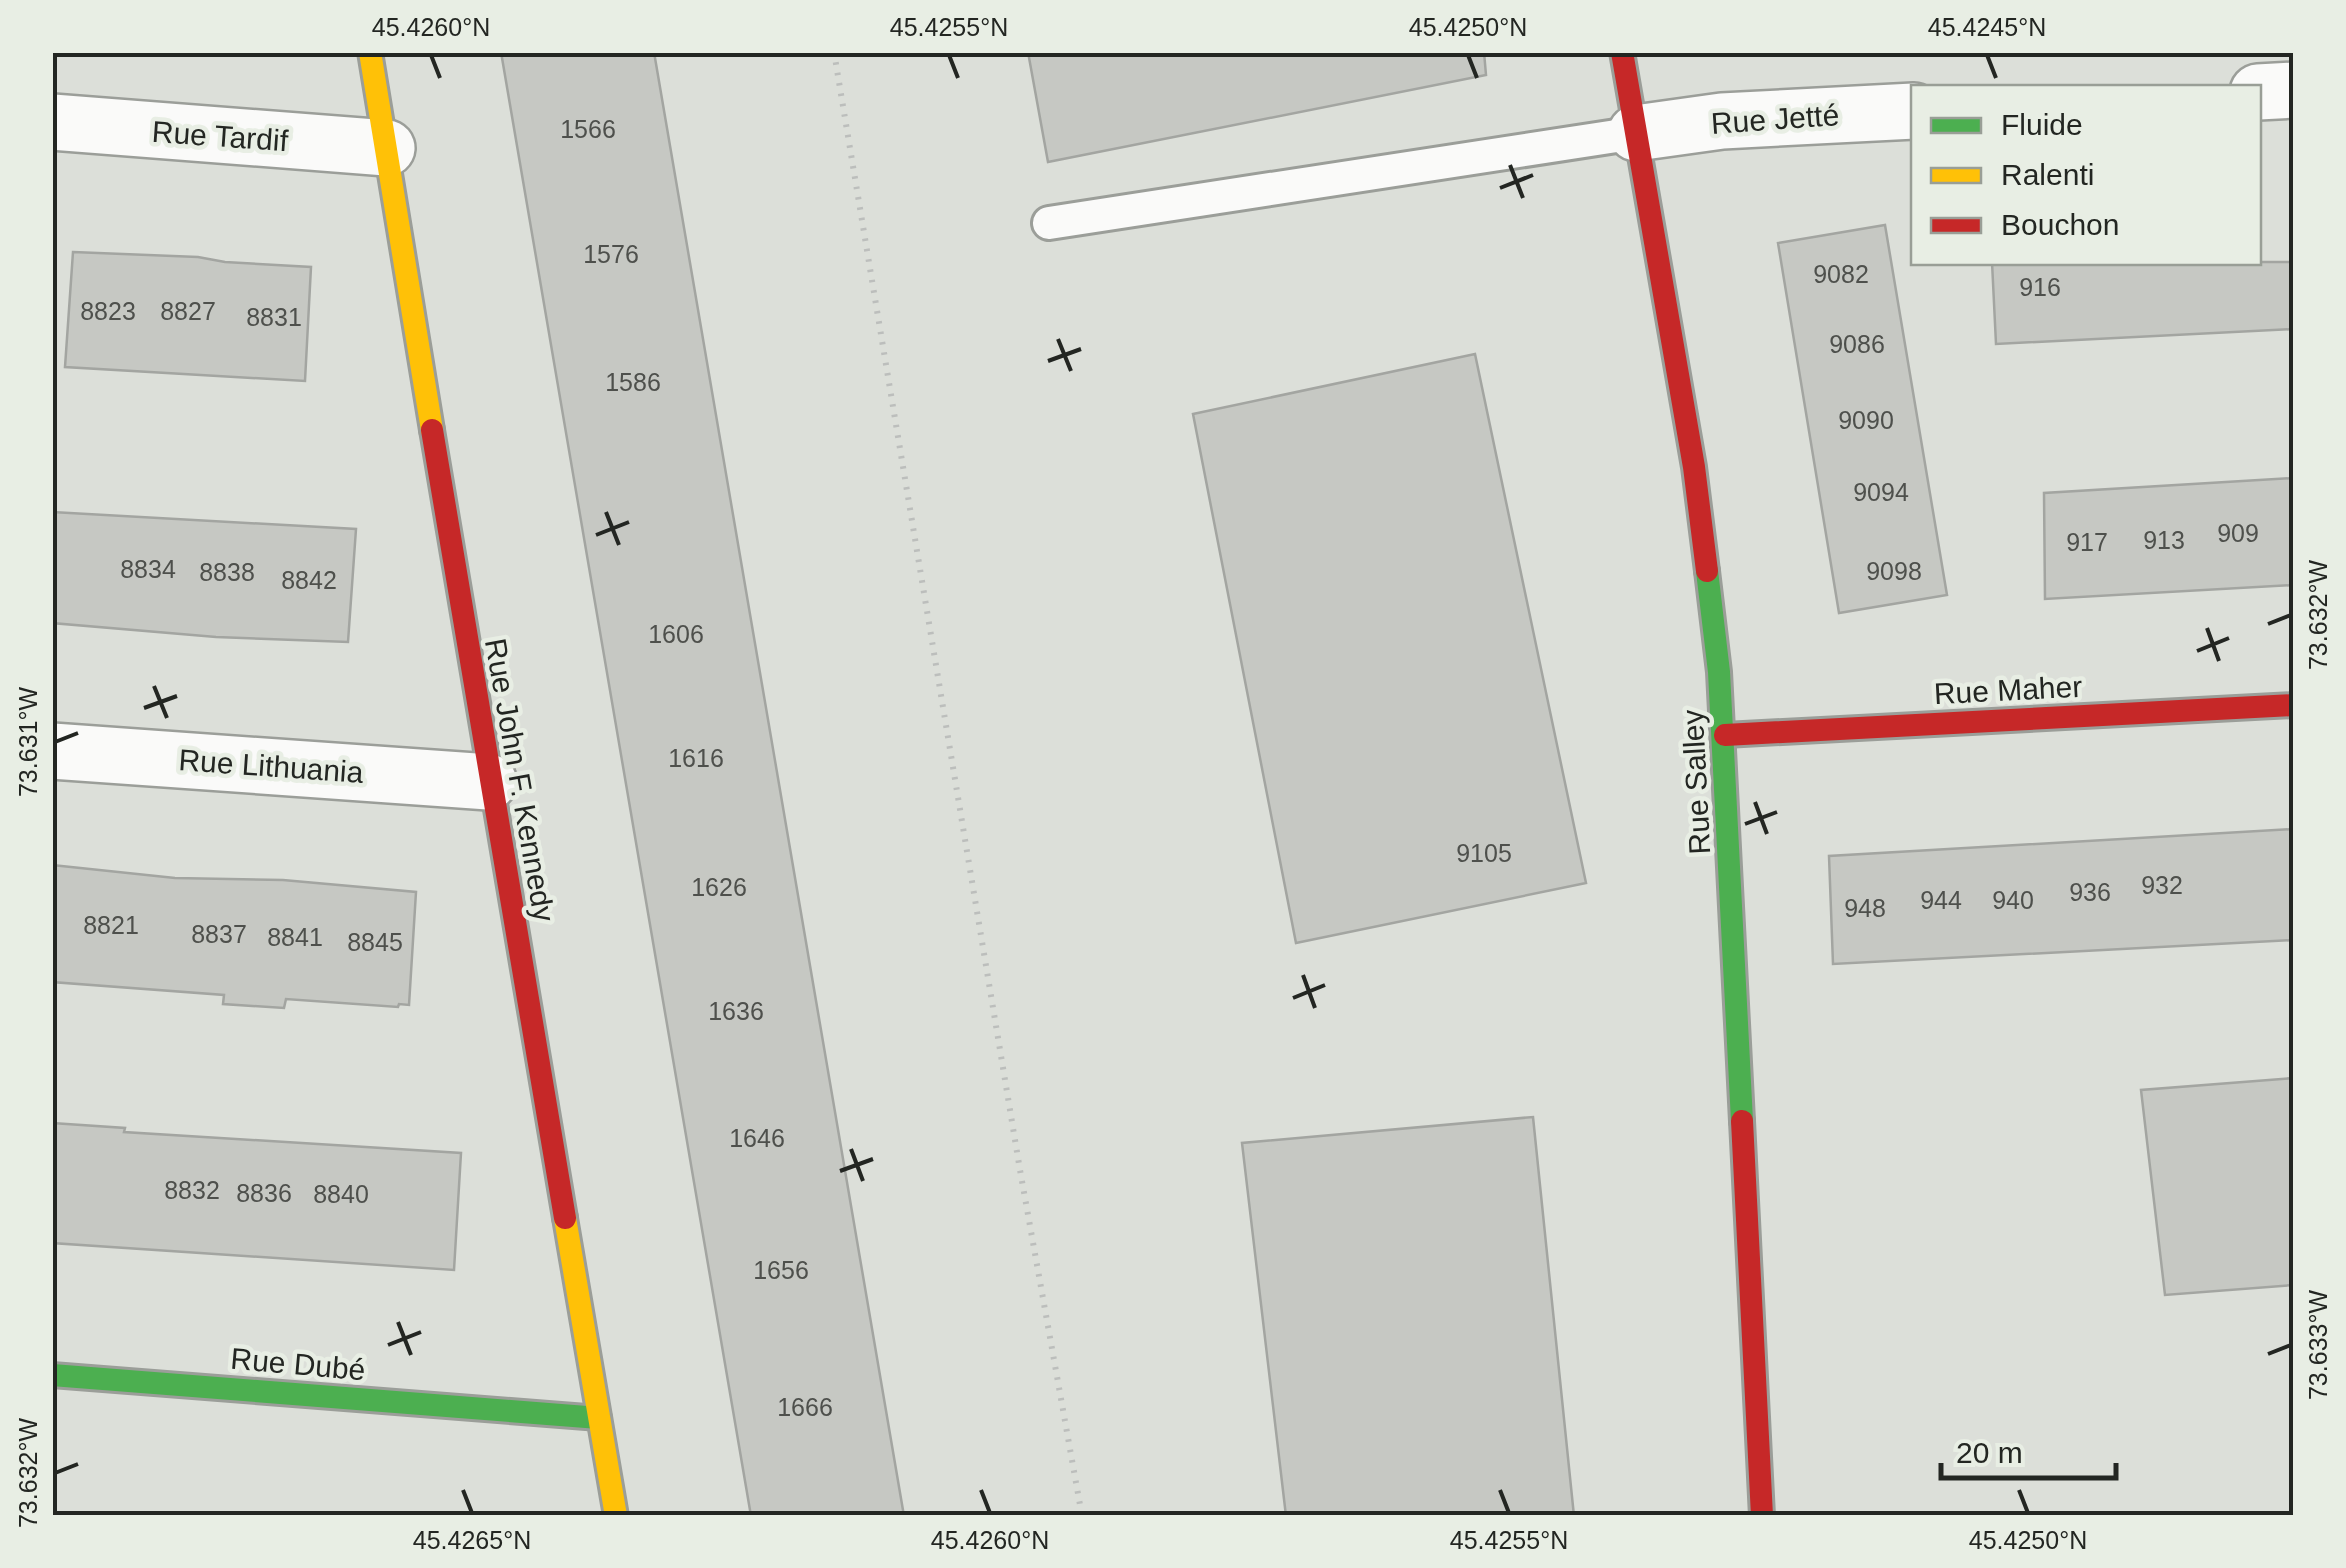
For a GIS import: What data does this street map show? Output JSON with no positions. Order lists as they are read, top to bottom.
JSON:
{
  "streets": {
    "street": [
      "Rue Jetté",
      "Rue Tardif",
      "Rue Maher",
      "Rue Lithuania",
      "Rue John F. Kennedy",
      "Rue Salley",
      "Rue Dubé"
    ]
  },
  "crossings": [
    ["Rue Jetté", "Rue Salley"],
    ["Rue Tardif", "Rue John F. Kennedy"],
    ["Rue Maher", "Rue Salley"],
    ["Rue Lithuania", "Rue John F. Kennedy"],
    ["Rue John F. Kennedy", "Rue Dubé"]
  ],
  "house_numbers": [
    "1566",
    "1576",
    "9082",
    "916",
    "8823",
    "8827",
    "8831",
    "9086",
    "1586",
    "9090",
    "9094",
    "909",
    "913",
    "917",
    "8834",
    "9098",
    "8838",
    "8842",
    "1606",
    "1616",
    "9105",
    "932",
    "1626",
    "936",
    "944",
    "940",
    "948",
    "8821",
    "8837",
    "8841",
    "8845",
    "1636",
    "1646",
    "8832",
    "8836",
    "8840",
    "1656",
    "1666"
  ],
  "legend": ["Fluide", "Ralenti", "Bouchon"],
  "scale_bar": "20 m",
  "coordinates": [
    "45.4260°N",
    "45.4255°N",
    "45.4250°N",
    "45.4245°N",
    "73.632°W",
    "73.631°W",
    "73.633°W",
    "45.4265°N"
  ]
}
